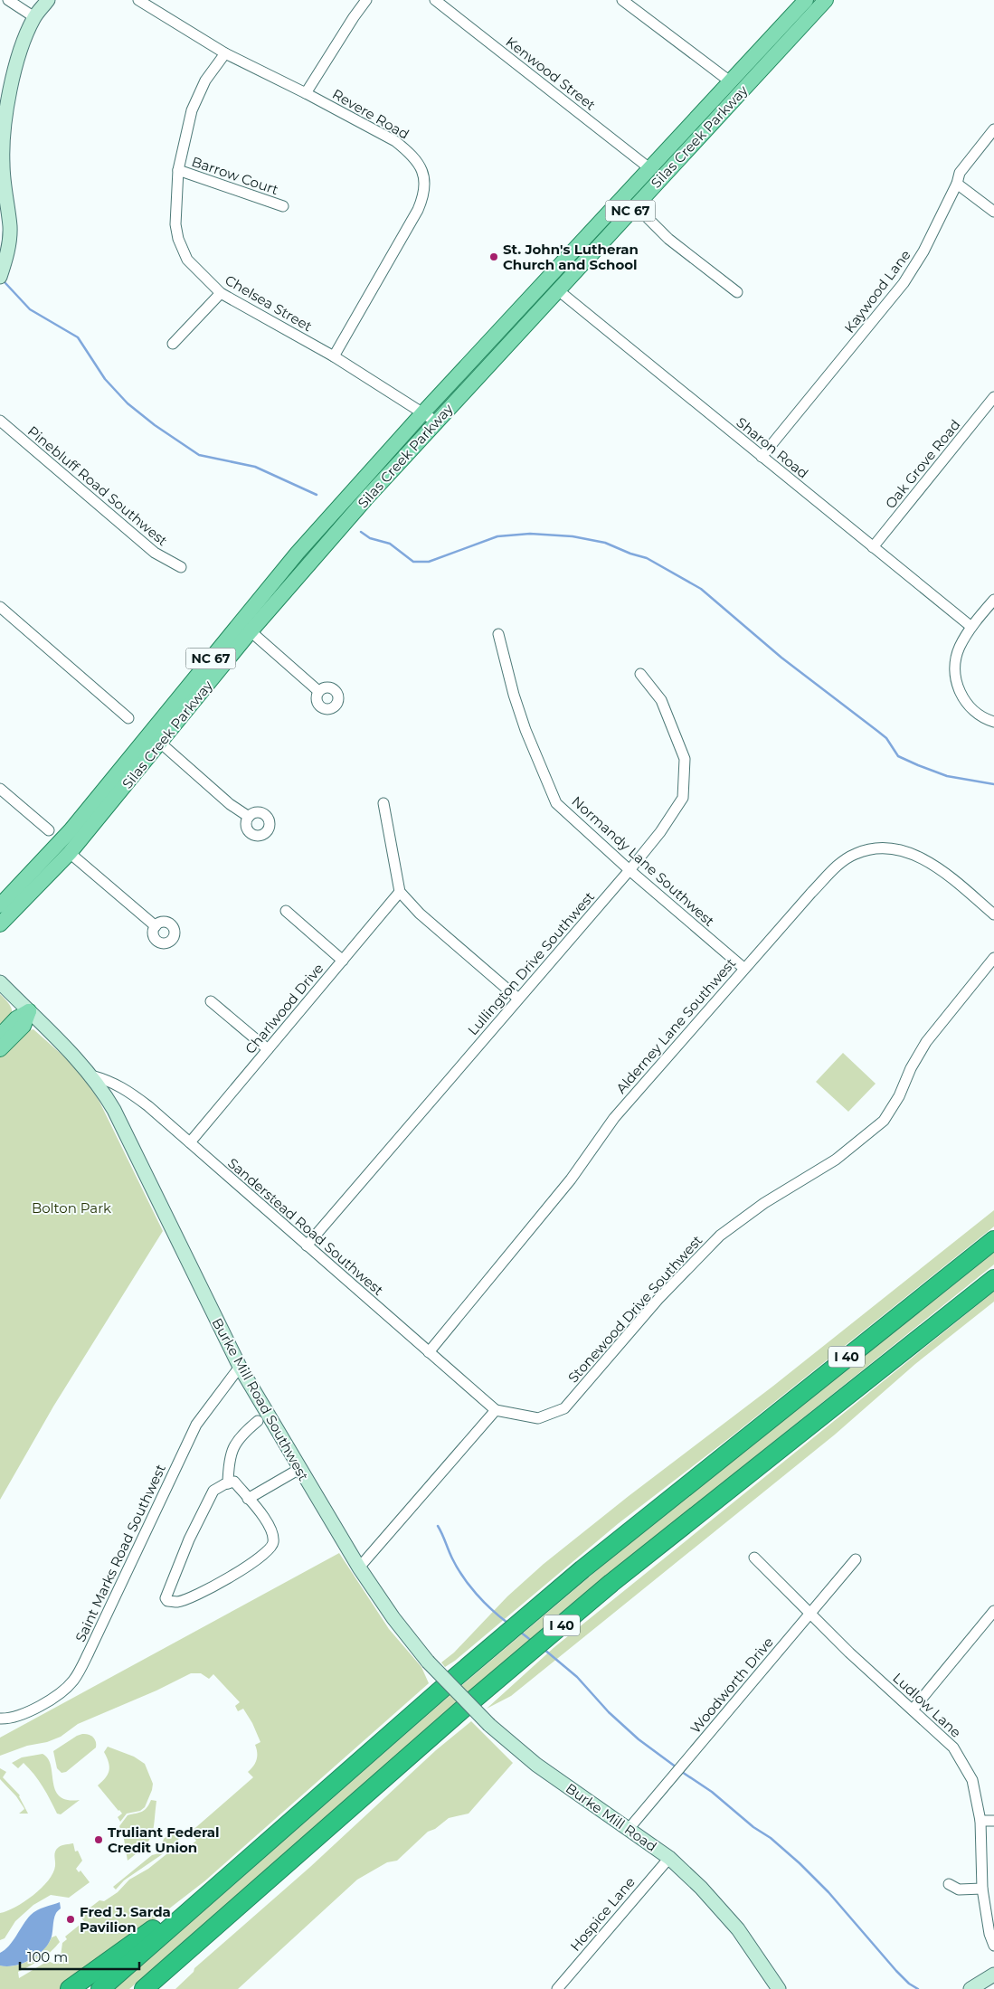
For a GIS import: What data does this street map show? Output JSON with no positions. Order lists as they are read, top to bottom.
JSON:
{
  "streets": {
    "highway": ["I 40"],
    "main road": ["Silas Creek Parkway", "NC 67"],
    "street": [
      "Kenwood Street",
      "Revere Road",
      "Barrow Court",
      "Kaywood Lane",
      "Chelsea Street",
      "Sharon Road",
      "Oak Grove Road",
      "Pinebluff Road Southwest",
      "Normandy Lane Southwest",
      "Lullington Drive Southwest",
      "Charlwood Drive",
      "Alderney Lane Southwest",
      "Sanderstead Road Southwest",
      "Stonewood Drive Southwest",
      "Burke Mill Road Southwest",
      "Saint Marks Road Southwest",
      "Woodworth Drive",
      "Ludlow Lane",
      "Burke Mill Road",
      "Hospice Lane"
    ]
  },
  "crossings": [
    ["Kenwood Street", "Silas Creek Parkway"],
    ["Revere Road", "Chelsea Street"],
    ["Silas Creek Parkway", "Chelsea Street"],
    ["Silas Creek Parkway", "Sharon Road"],
    ["Barrow Court", "Chelsea Street"],
    ["Kaywood Lane", "Sharon Road"],
    ["Sharon Road", "Oak Grove Road"],
    ["Normandy Lane Southwest", "Lullington Drive Southwest"],
    ["Normandy Lane Southwest", "Alderney Lane Southwest"],
    ["Lullington Drive Southwest", "Sanderstead Road Southwest"],
    ["Charlwood Drive", "Sanderstead Road Southwest"],
    ["Alderney Lane Southwest", "Sanderstead Road Southwest"],
    ["Sanderstead Road Southwest", "Stonewood Drive Southwest"],
    ["Sanderstead Road Southwest", "Burke Mill Road Southwest"],
    ["Burke Mill Road Southwest", "Saint Marks Road Southwest"],
    ["Burke Mill Road Southwest", "Burke Mill Road"],
    ["Woodworth Drive", "Ludlow Lane"],
    ["Woodworth Drive", "Burke Mill Road"],
    ["Burke Mill Road", "Hospice Lane"]
  ],
  "parks": ["Bolton Park"],
  "places": ["St. John's Lutheran Church and School", "Truliant Federal Credit Union", "Fred J. Sarda Pavilion"],
  "scale_bar": "100 m"
}
